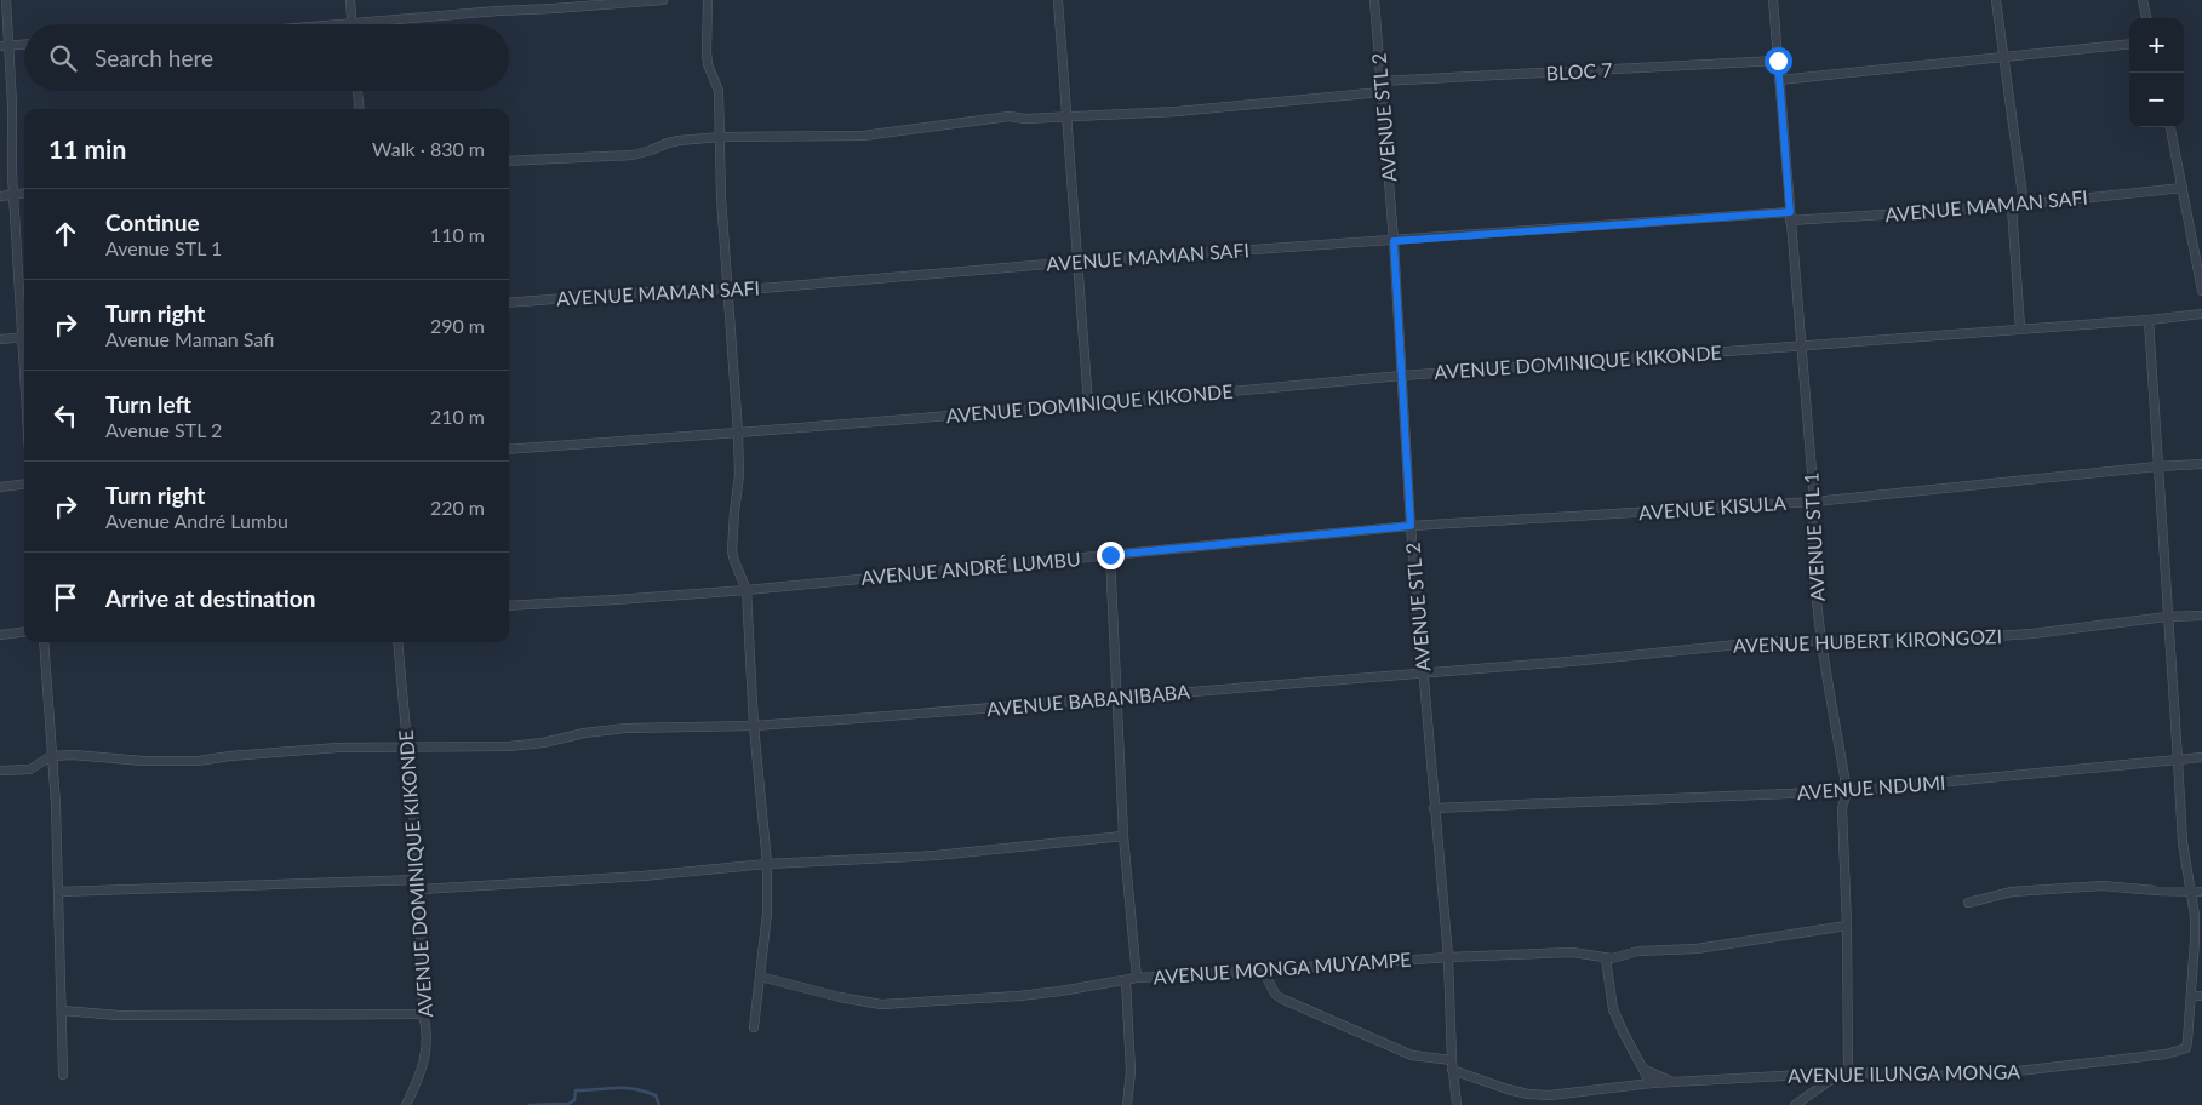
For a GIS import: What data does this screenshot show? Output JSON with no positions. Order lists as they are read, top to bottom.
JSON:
{
  "streets": {
    "street": [
      "BLOC 7",
      "AVENUE STL 2",
      "AVENUE MAMAN SAFI",
      "AVENUE DOMINIQUE KIKONDE",
      "AVENUE KISULA",
      "AVENUE STL 1",
      "AVENUE ANDRÉ LUMBU",
      "AVENUE HUBERT KIRONGOZI",
      "AVENUE BABANIBABA",
      "AVENUE NDUMI",
      "AVENUE MONGA MUYAMPE",
      "AVENUE ILUNGA MONGA"
    ]
  },
  "crossings": [
    ["BLOC 7", "AVENUE STL 2"],
    ["BLOC 7", "AVENUE STL 1"],
    ["AVENUE STL 2", "AVENUE MAMAN SAFI"],
    ["AVENUE STL 2", "AVENUE DOMINIQUE KIKONDE"],
    ["AVENUE STL 2", "AVENUE KISULA"],
    ["AVENUE STL 2", "AVENUE ANDRÉ LUMBU"],
    ["AVENUE STL 2", "AVENUE HUBERT KIRONGOZI"],
    ["AVENUE STL 2", "AVENUE BABANIBABA"],
    ["AVENUE STL 2", "AVENUE NDUMI"],
    ["AVENUE STL 2", "AVENUE MONGA MUYAMPE"],
    ["AVENUE STL 2", "AVENUE ILUNGA MONGA"],
    ["AVENUE MAMAN SAFI", "AVENUE STL 1"],
    ["AVENUE DOMINIQUE KIKONDE", "AVENUE STL 1"],
    ["AVENUE DOMINIQUE KIKONDE", "AVENUE BABANIBABA"],
    ["AVENUE KISULA", "AVENUE STL 1"],
    ["AVENUE KISULA", "AVENUE ANDRÉ LUMBU"],
    ["AVENUE STL 1", "AVENUE HUBERT KIRONGOZI"],
    ["AVENUE STL 1", "AVENUE NDUMI"],
    ["AVENUE STL 1", "AVENUE MONGA MUYAMPE"],
    ["AVENUE STL 1", "AVENUE ILUNGA MONGA"],
    ["AVENUE ANDRÉ LUMBU", "AVENUE MONGA MUYAMPE"],
    ["AVENUE HUBERT KIRONGOZI", "AVENUE BABANIBABA"],
    ["AVENUE BABANIBABA", "AVENUE MONGA MUYAMPE"],
    ["AVENUE MONGA MUYAMPE", "AVENUE ILUNGA MONGA"]
  ],
  "page": {
    "map_buttons": ["+", "−"],
    "search": "Search here",
    "heading": ["11 min", "Walk · 830 m"],
    "list": [
      ["Continue", "Avenue STL 1", "110 m"],
      ["Turn right", "Avenue Maman Safi", "290 m"],
      ["Turn left", "Avenue STL 2", "210 m"],
      ["Turn right", "Avenue André Lumbu", "220 m"],
      "Arrive at destination"
    ]
  }
}
